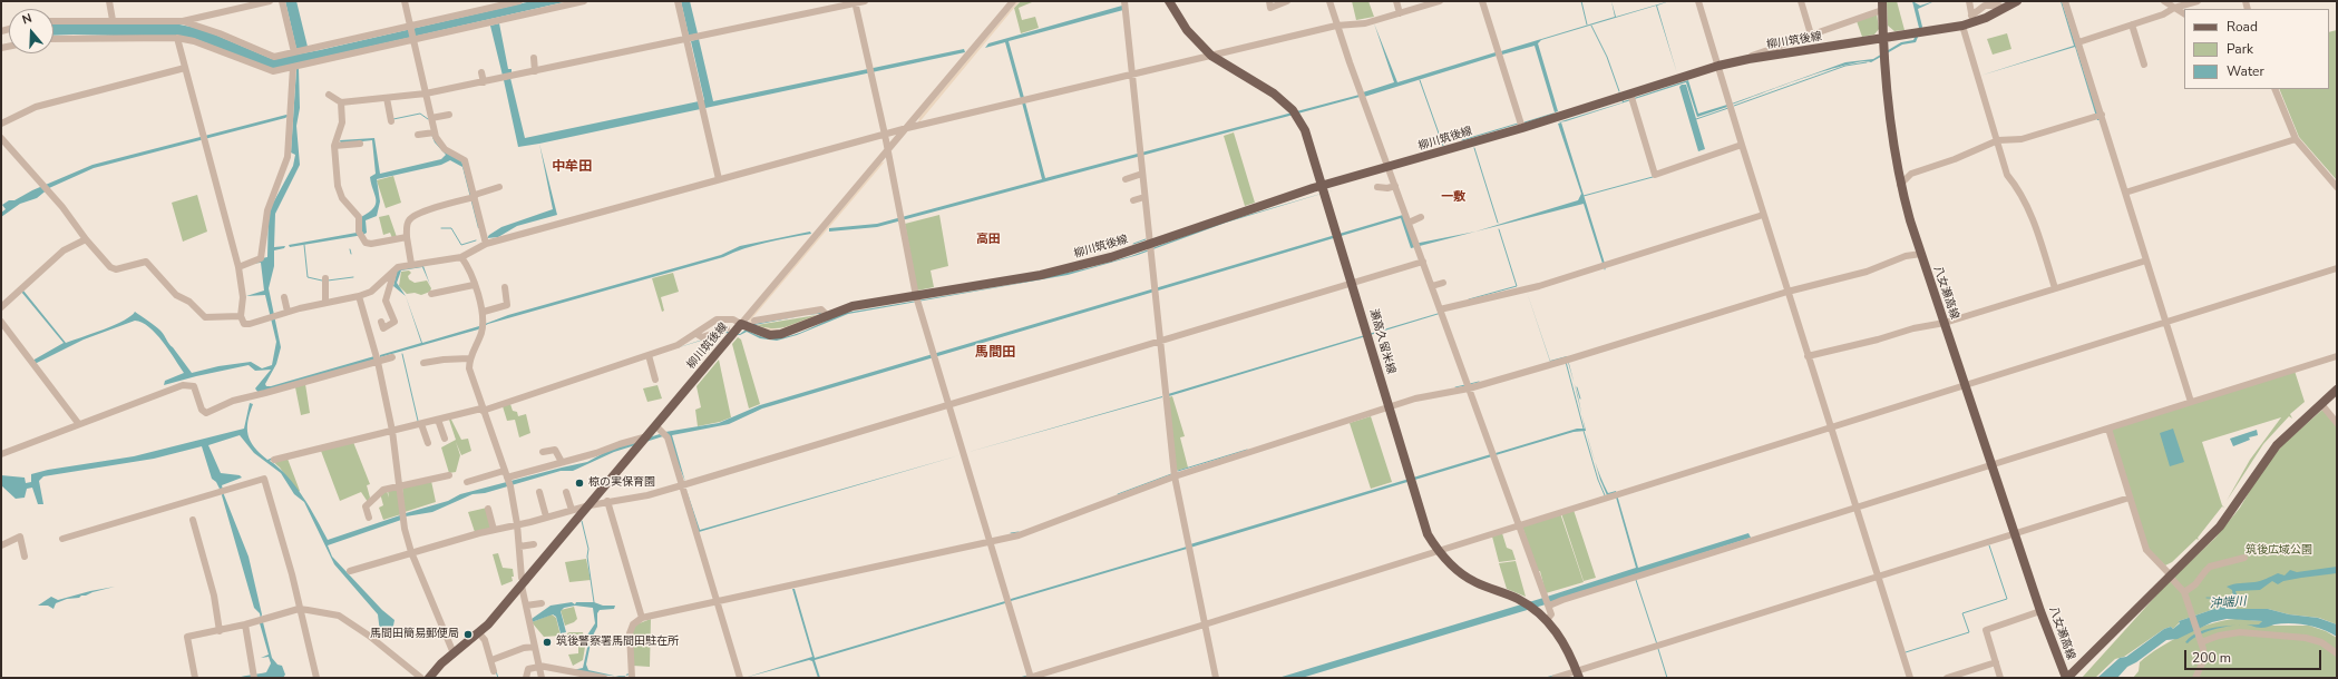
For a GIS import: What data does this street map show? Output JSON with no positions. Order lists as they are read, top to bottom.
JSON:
{
  "streets": {
    "main road": ["柳川筑後線", "八女瀬高線", "瀬高久留米線"]
  },
  "crossings": [
    ["柳川筑後線", "八女瀬高線"],
    ["柳川筑後線", "瀬高久留米線"]
  ],
  "districts": [
    "中牟田",
    "一敷",
    "高田",
    "馬間田"
  ],
  "water": ["沖端川"],
  "parks": ["筑後広域公園"],
  "places": ["椋の実保育園", "馬間田簡易郵便局", "筑後警察署馬間田駐在所"],
  "legend": ["Road", "Park", "Water"],
  "scale_bar": "200 m",
  "north": "top"
}
